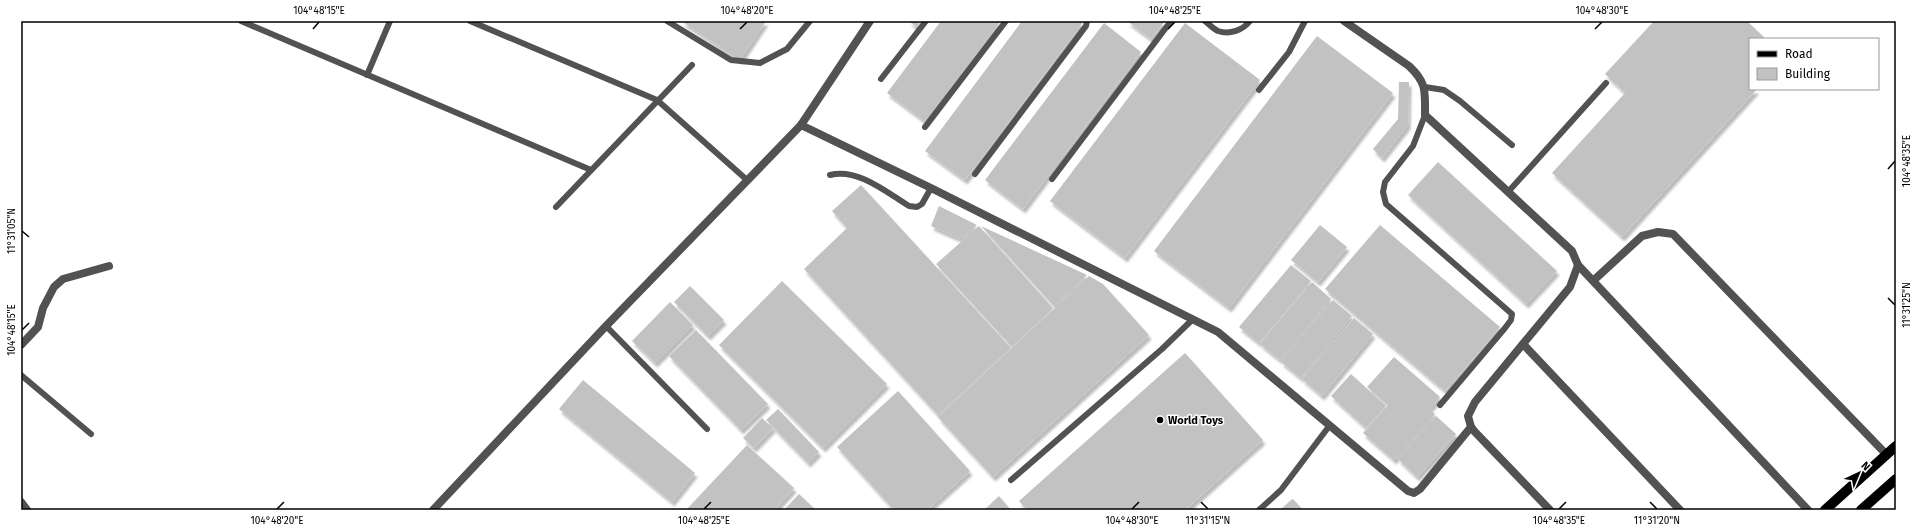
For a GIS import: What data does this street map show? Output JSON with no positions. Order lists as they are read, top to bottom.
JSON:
{
  "places": ["World Toys"],
  "legend": ["Road", "Building"],
  "north": "top right",
  "coordinates": [
    "104°48'15\"E",
    "104°48'20\"E",
    "104°48'25\"E",
    "104°48'30\"E",
    "104°48'35\"E",
    "11°31'05\"N",
    "11°31'25\"N",
    "11°31'15\"N",
    "11°31'20\"N"
  ]
}
